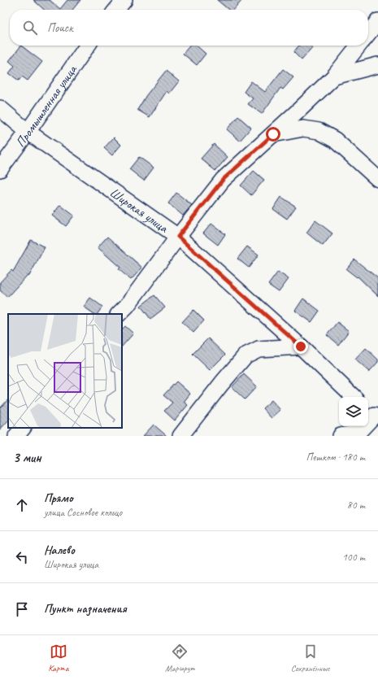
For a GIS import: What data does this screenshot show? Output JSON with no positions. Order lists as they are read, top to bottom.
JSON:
{
  "streets": {
    "street": ["Промышленная улица", "Широкая улица"]
  },
  "crossings": [
    ["Промышленная улица", "Широкая улица"]
  ],
  "page": {
    "search": "Поиск",
    "heading": ["3 мин", "Пешком · 180 m"],
    "list": [
      ["Прямо", "улица Сосновое кольцо", "80 m"],
      ["Налево", "Широкая улица", "100 m"],
      "Пункт назначения"
    ],
    "nav": ["Карта", "Маршрут", "Сохранённые"]
  }
}
